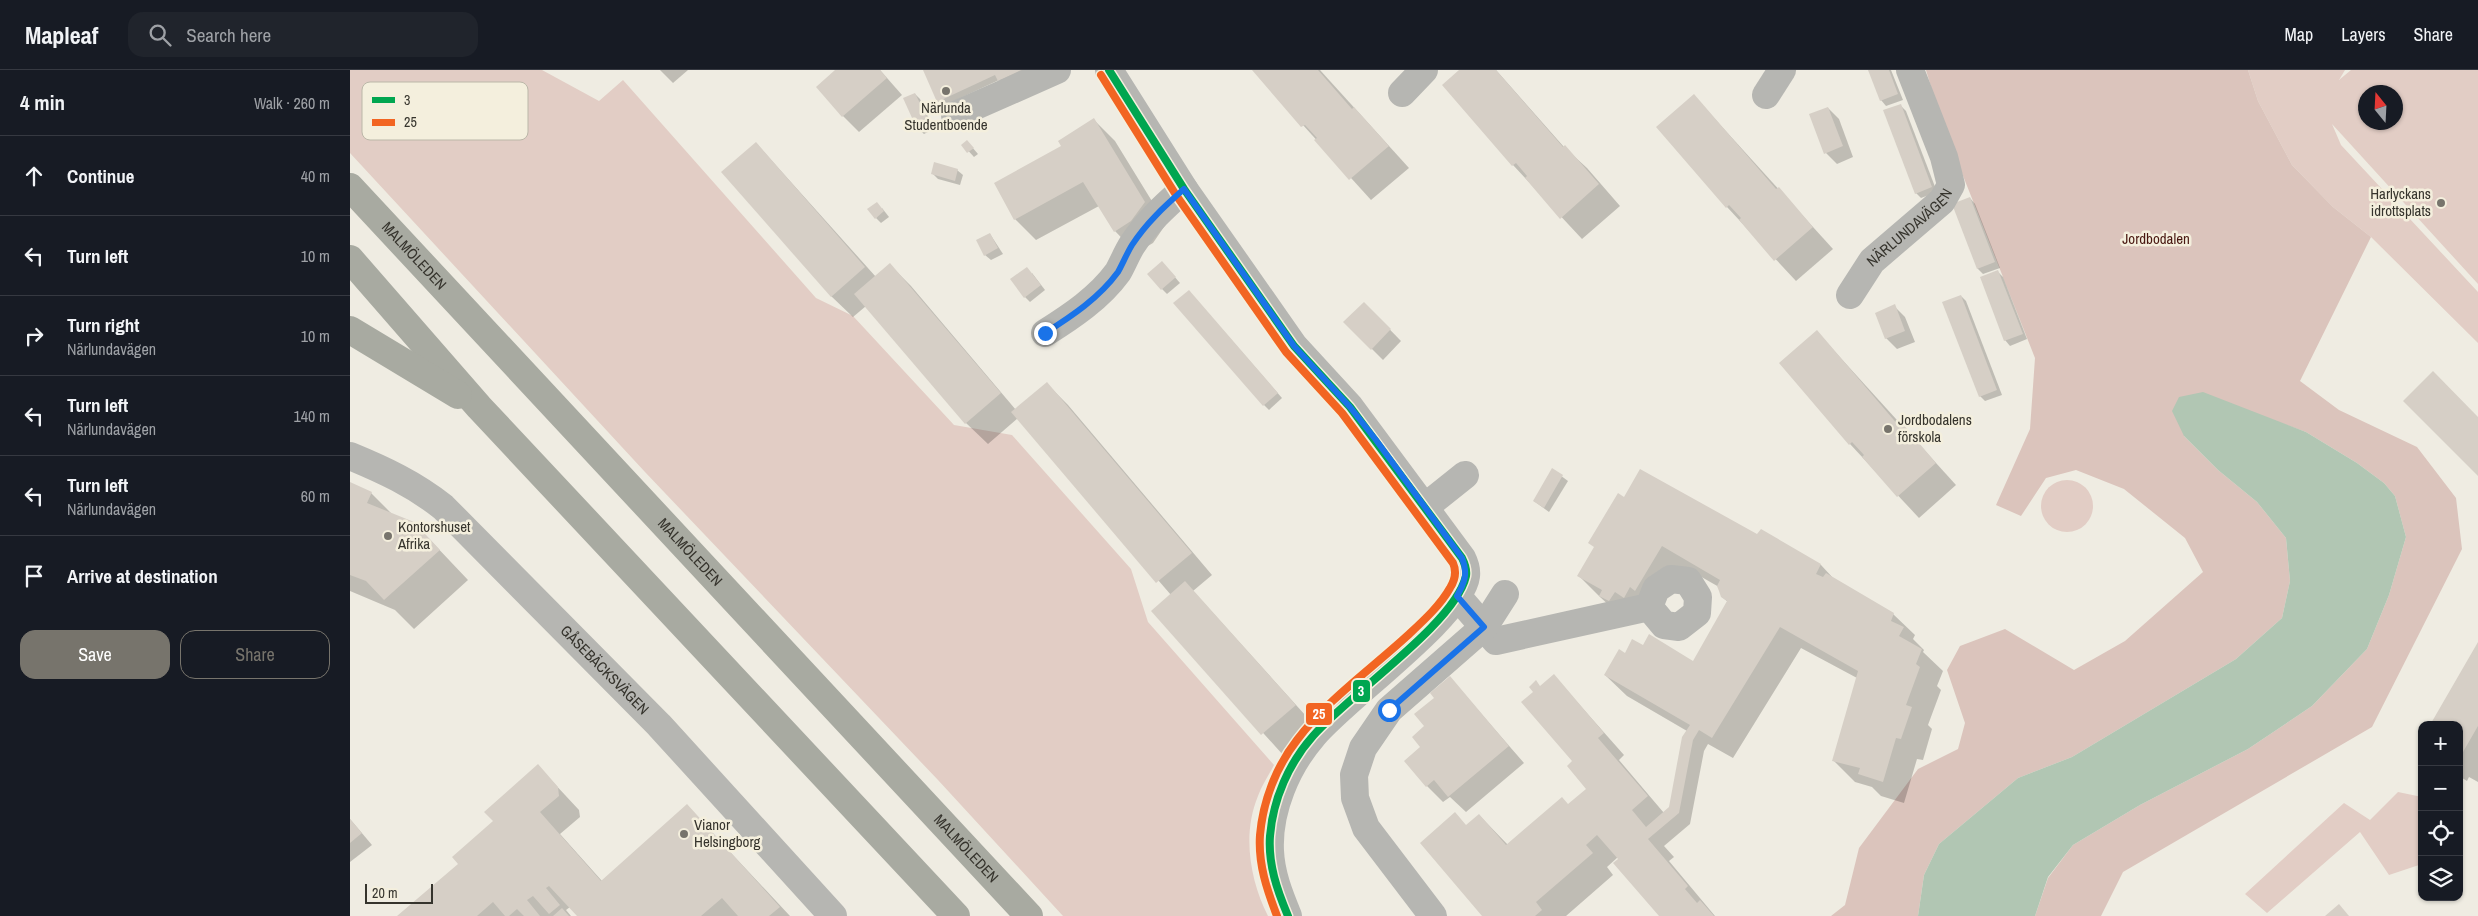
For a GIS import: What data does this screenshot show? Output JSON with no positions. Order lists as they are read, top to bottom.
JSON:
{
  "streets": {
    "highway": ["MALMÖLEDEN"],
    "street": ["NÄRLUNDAVÄGEN", "GÅSEBÄCKSVÄGEN"]
  },
  "parks": ["Jordbodalen"],
  "places": [
    "Närlunda Studentboende",
    "Harlyckans idrottsplats",
    "Jordbodalens förskola",
    "Kontorshuset Afrika",
    "Vianor Helsingborg"
  ],
  "lines": ["transit line 3", "transit line 25"],
  "legend": ["3", "25"],
  "scale_bar": "20 m",
  "north": "top",
  "page": {
    "header": "Mapleaf",
    "search": "Search here",
    "nav": ["Map", "Layers", "Share"],
    "heading": ["4 min", "Walk · 260 m"],
    "list": [
      ["Continue", "40 m"],
      ["Turn left", "10 m"],
      ["Turn right", "Närlundavägen", "10 m"],
      ["Turn left", "Närlundavägen", "140 m"],
      ["Turn left", "Närlundavägen", "60 m"],
      "Arrive at destination"
    ],
    "buttons": ["Save", "Share"],
    "map_buttons": ["+", "−"],
    "scale": "20 m"
  }
}
